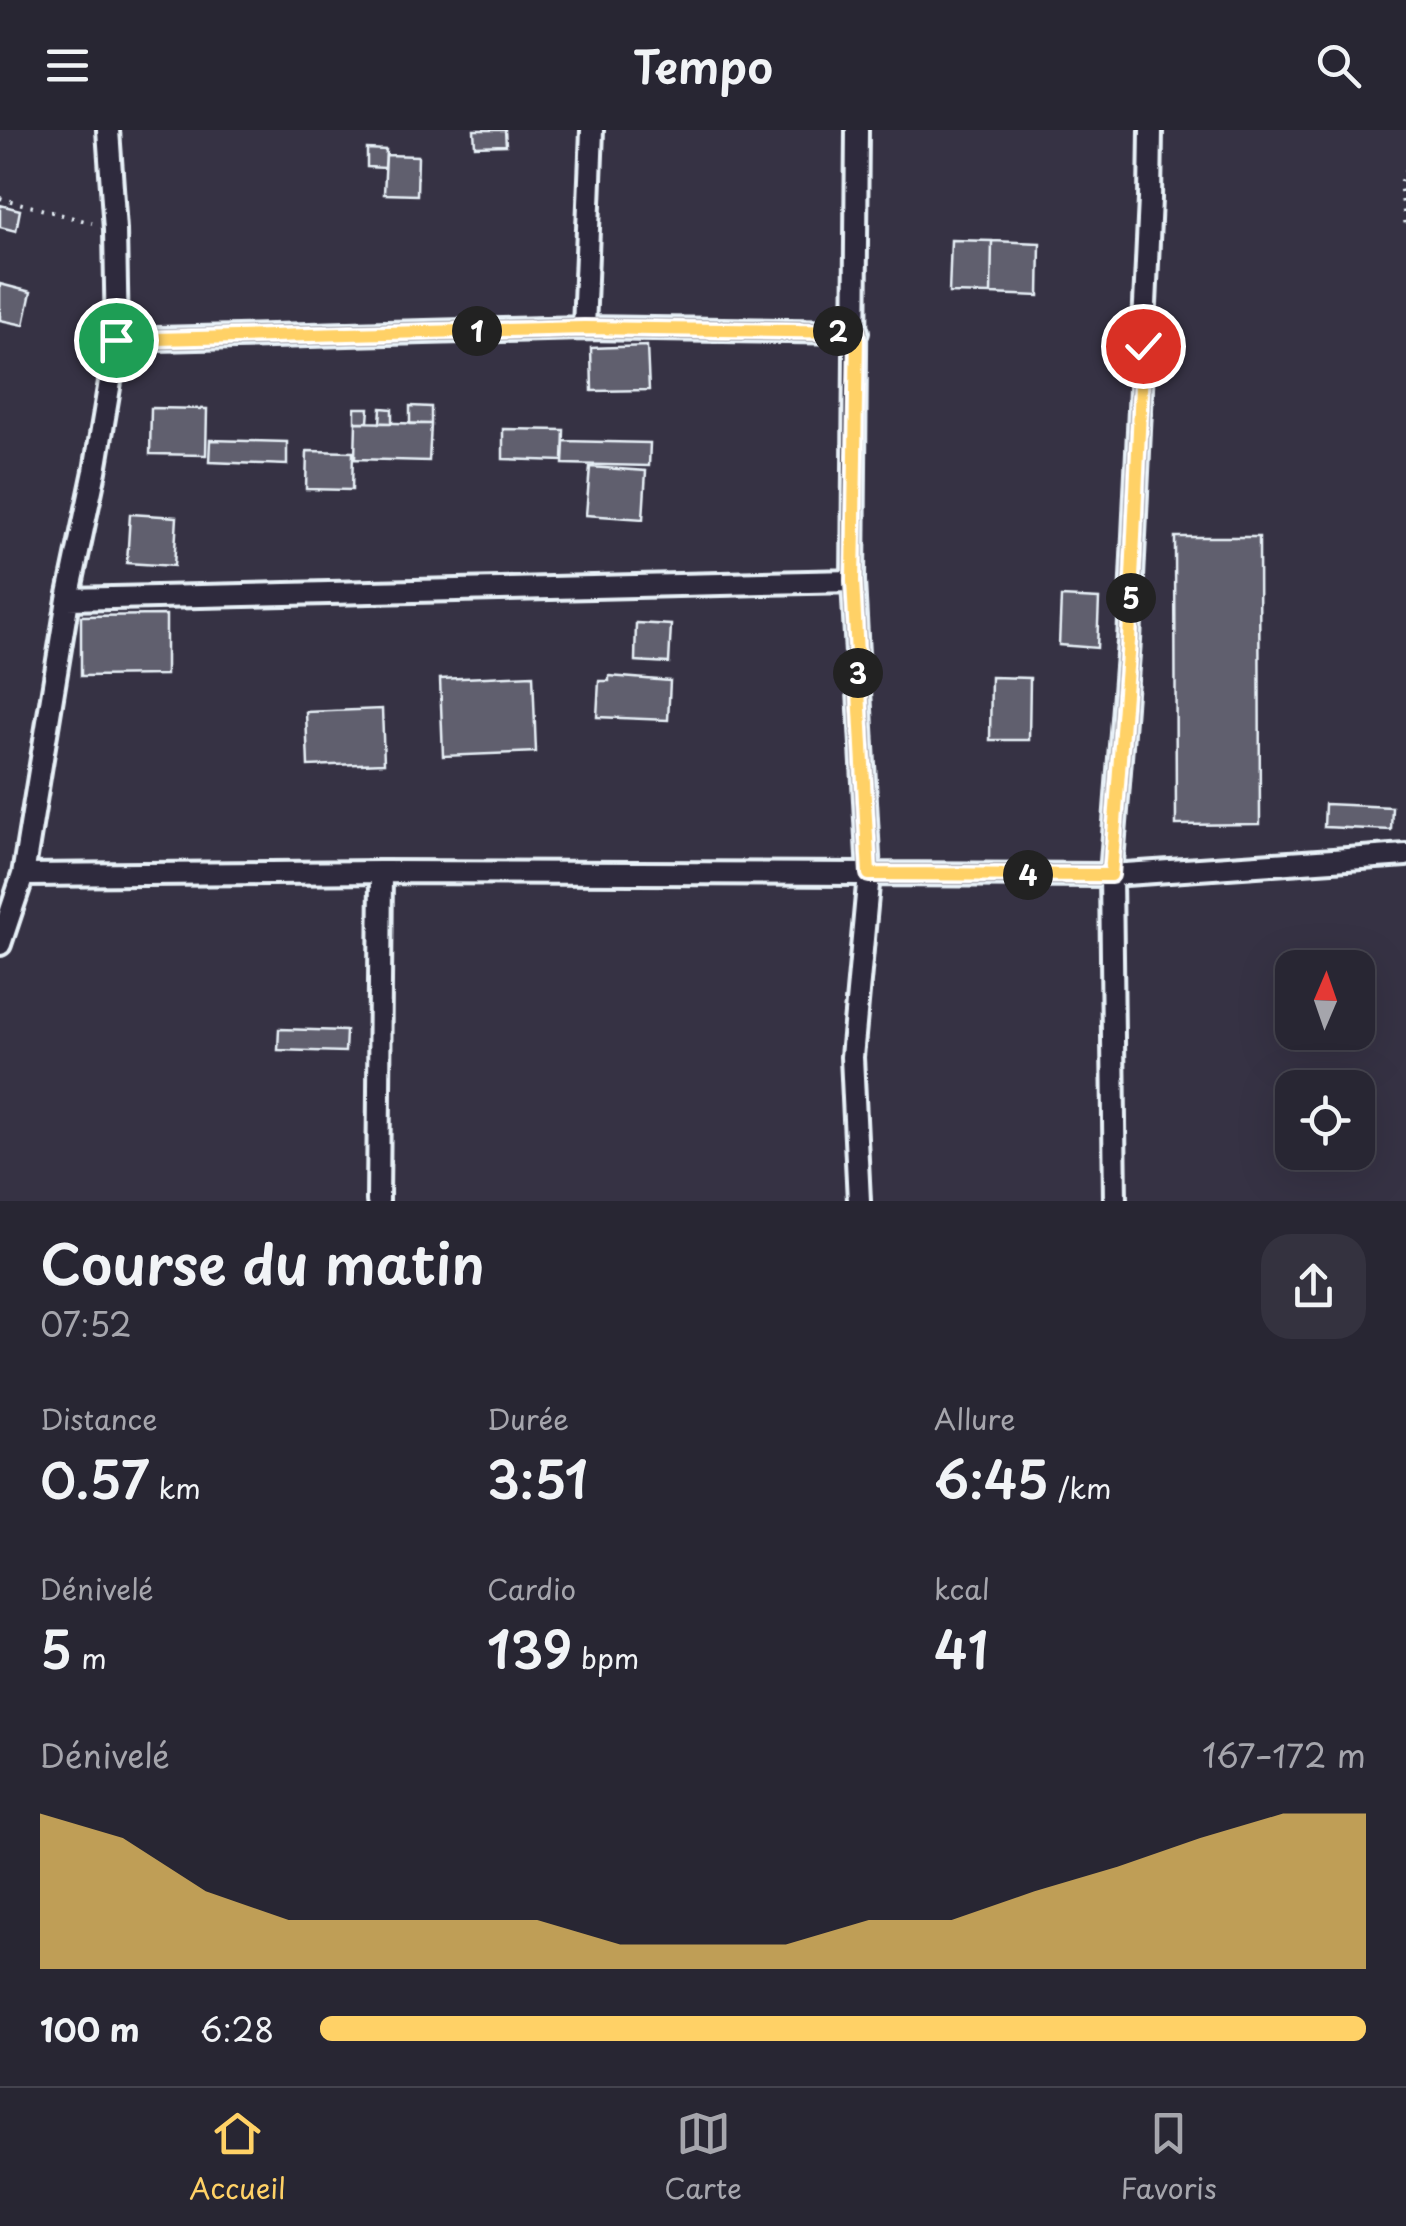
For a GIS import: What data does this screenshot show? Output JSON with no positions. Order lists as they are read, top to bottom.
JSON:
{
  "north": "top",
  "page": {
    "header": "Tempo",
    "pins": [
      "1",
      "2",
      "5",
      "3",
      "4"
    ],
    "heading": ["Course du matin", "07:52"],
    "stats": [
      ["Distance", "0.57 km"],
      ["Durée", "3:51"],
      ["Allure", "6:45 /km"],
      ["Dénivelé", "5 m"],
      ["Cardio", "139 bpm"],
      ["kcal", "41"]
    ],
    "chart": ["Dénivelé", "167–172 m"],
    "list": [
      {
        "name": "100 m",
        "note": "6:28"
      }
    ],
    "tabs": ["Accueil", "Carte", "Favoris"]
  }
}
